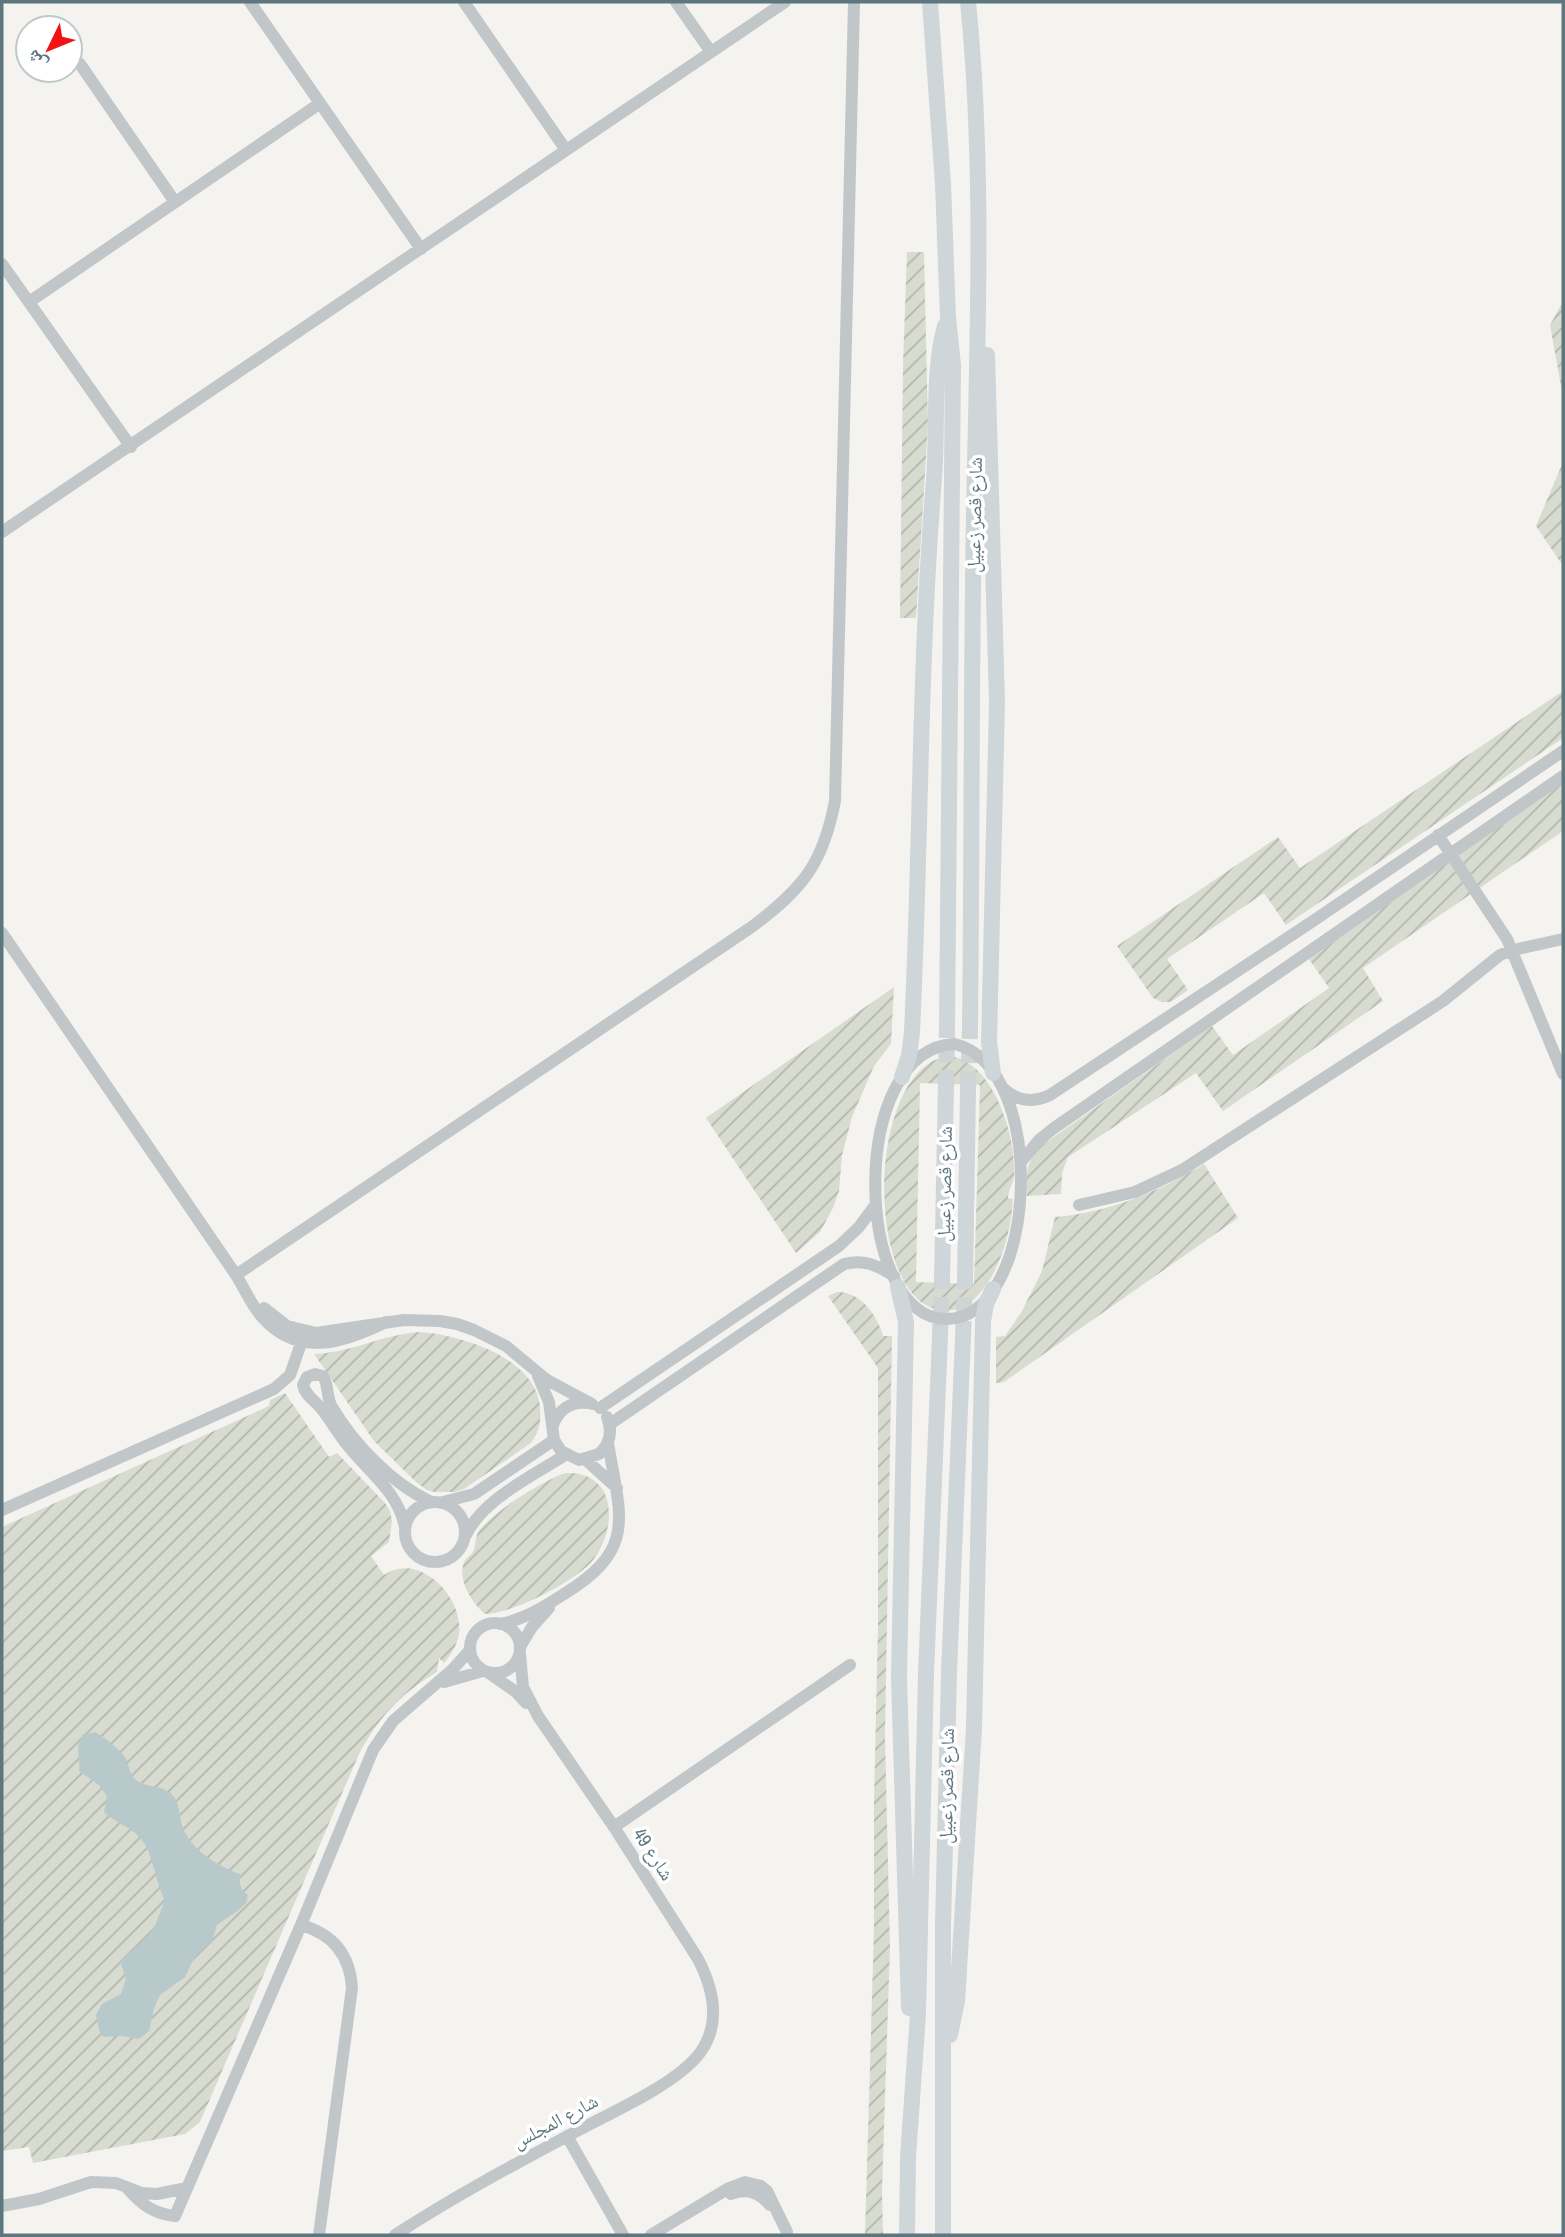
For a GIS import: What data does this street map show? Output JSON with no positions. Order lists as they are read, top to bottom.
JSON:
{
  "streets": {
    "main road": ["شارع قصر زعبيل"],
    "street": ["شارع 49", "شارع المجلس"]
  },
  "crossings": [
    ["شارع 49", "شارع المجلس"]
  ],
  "north": "bottom left"
}
